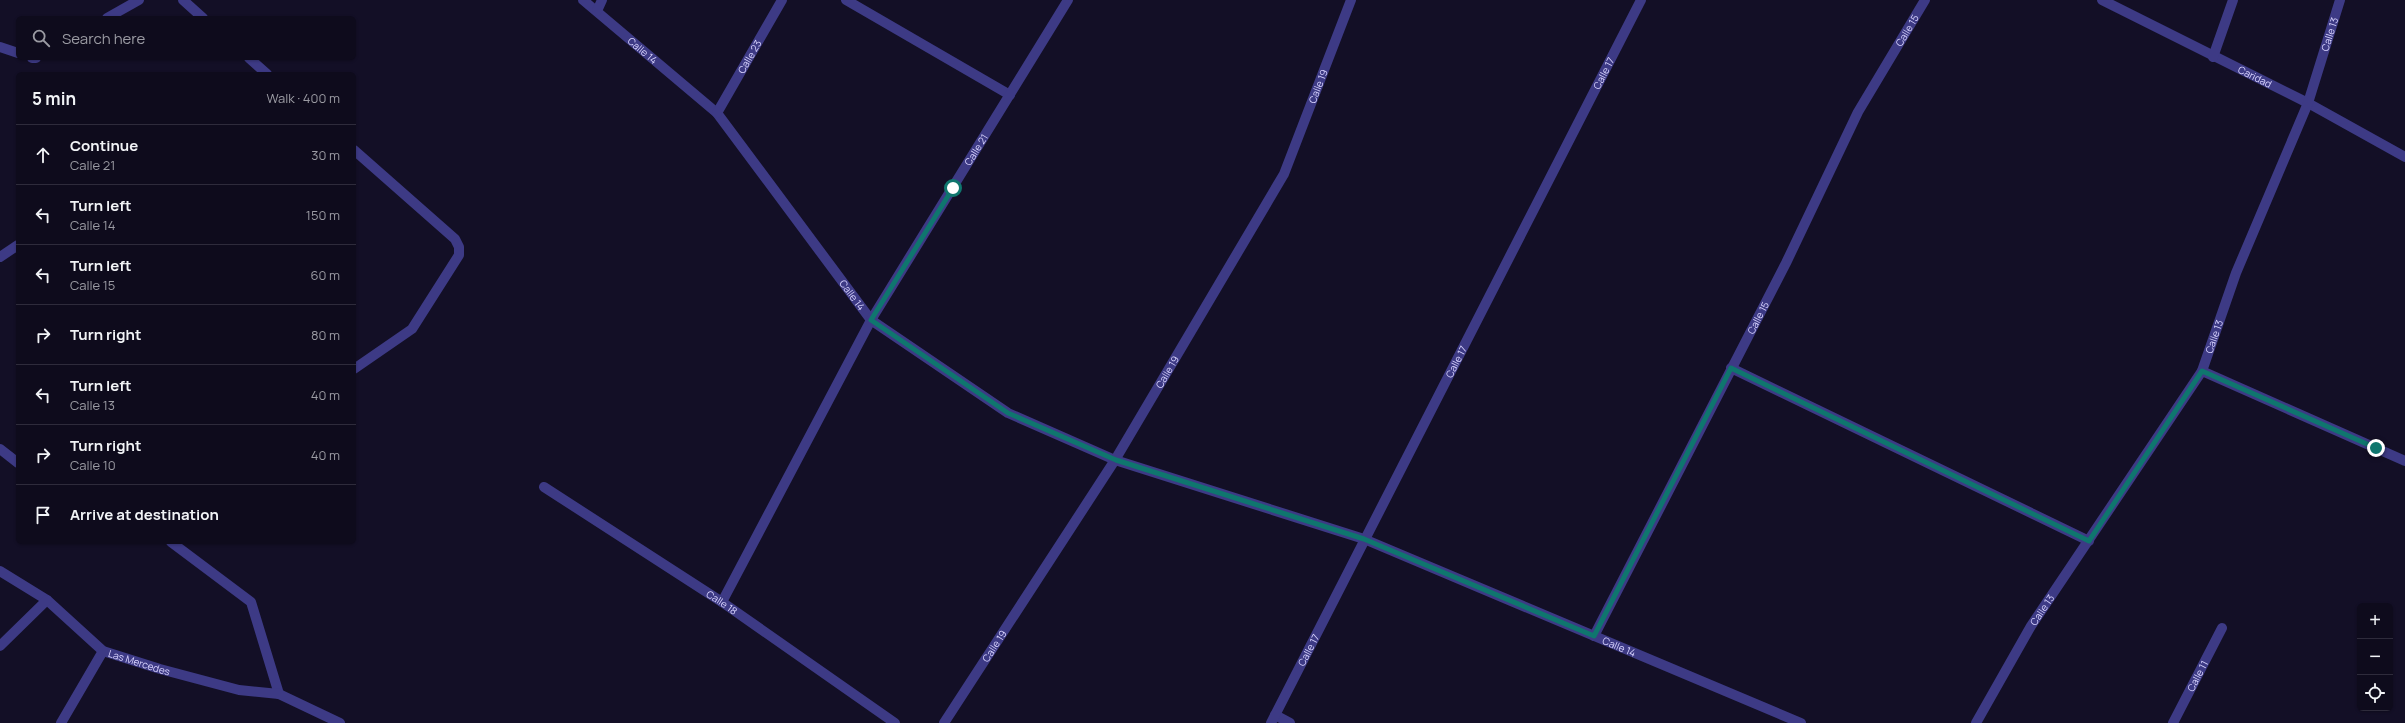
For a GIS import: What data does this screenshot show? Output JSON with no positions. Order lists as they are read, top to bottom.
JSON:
{
  "streets": {
    "street": [
      "Calle 15",
      "Calle 13",
      "Calle 14",
      "Calle 23",
      "Calle 17",
      "Caridad",
      "Calle 19",
      "Calle 21",
      "Calle 18",
      "Las Mercedes",
      "Calle 11"
    ]
  },
  "crossings": [
    ["Calle 15", "Calle 14"],
    ["Calle 13", "Caridad"],
    ["Calle 14", "Calle 23"],
    ["Calle 14", "Calle 17"],
    ["Calle 14", "Calle 19"],
    ["Calle 14", "Calle 21"],
    ["Calle 21", "Calle 18"]
  ],
  "page": {
    "search": "Search here",
    "heading": ["5 min", "Walk · 400 m"],
    "list": [
      ["Continue", "Calle 21", "30 m"],
      ["Turn left", "Calle 14", "150 m"],
      ["Turn left", "Calle 15", "60 m"],
      ["Turn right", "80 m"],
      ["Turn left", "Calle 13", "40 m"],
      ["Turn right", "Calle 10", "40 m"],
      "Arrive at destination"
    ],
    "map_buttons": ["+", "−"]
  }
}
